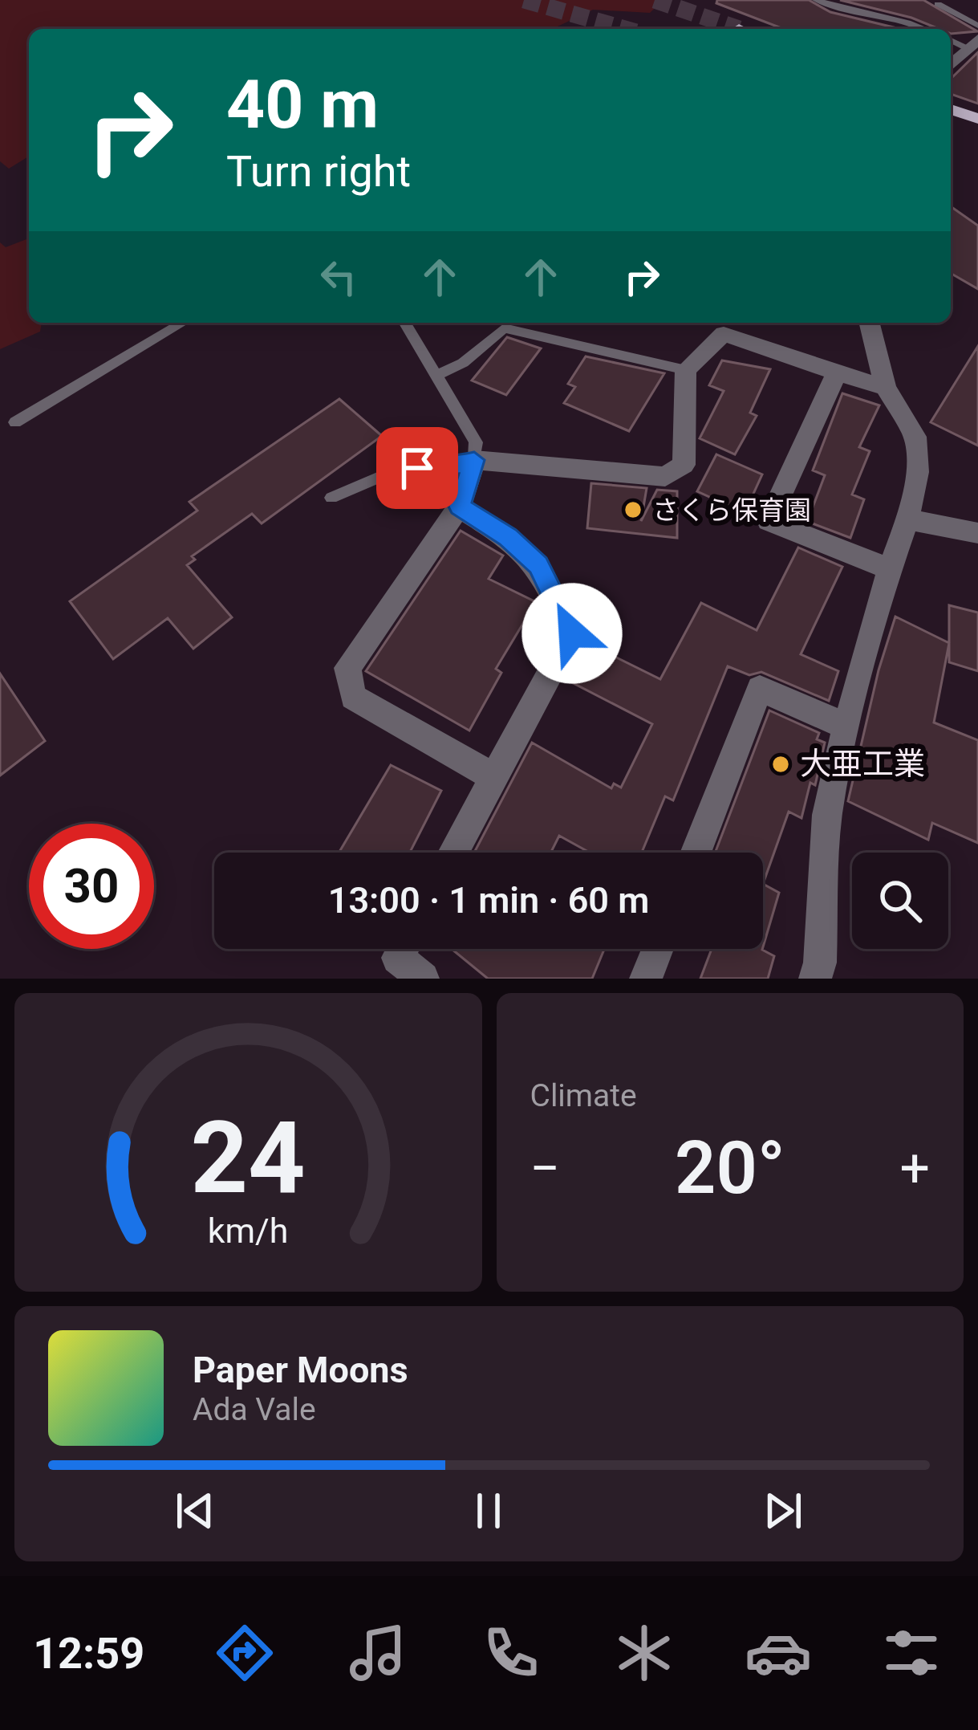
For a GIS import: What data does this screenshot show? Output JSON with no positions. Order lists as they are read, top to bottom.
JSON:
{
  "places": ["さくら保育園", "大亜工業"],
  "page": {
    "turn": ["40 m", "Turn right"],
    "limit": "30",
    "trip": "13:00 · 1 min · 60 m",
    "tile": "Climate",
    "heat": ["−", "20°", "+"],
    "song": ["Paper Moons", "Ada Vale"],
    "tabs": "12:59",
    "gauge": ["24", "km/h"]
  }
}
